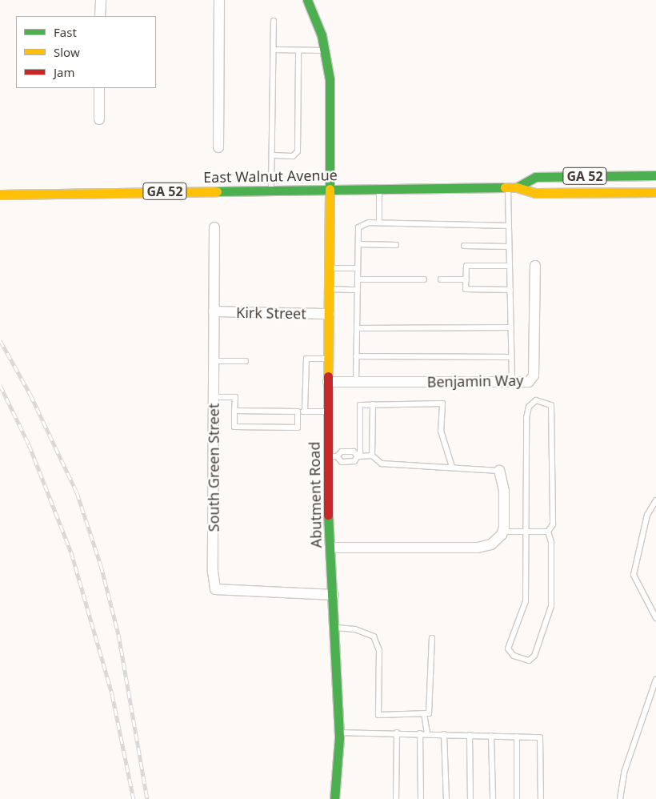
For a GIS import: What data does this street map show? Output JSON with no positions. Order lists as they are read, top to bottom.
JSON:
{
  "streets": {
    "main road": ["East Walnut Avenue", "GA 52", "Abutment Road"],
    "street": ["Kirk Street", "Benjamin Way", "South Green Street"]
  },
  "crossings": [
    ["East Walnut Avenue", "Abutment Road"],
    ["Kirk Street", "South Green Street"],
    ["Kirk Street", "Abutment Road"],
    ["Benjamin Way", "Abutment Road"],
    ["South Green Street", "Abutment Road"]
  ],
  "legend": ["Fast", "Slow", "Jam"]
}
